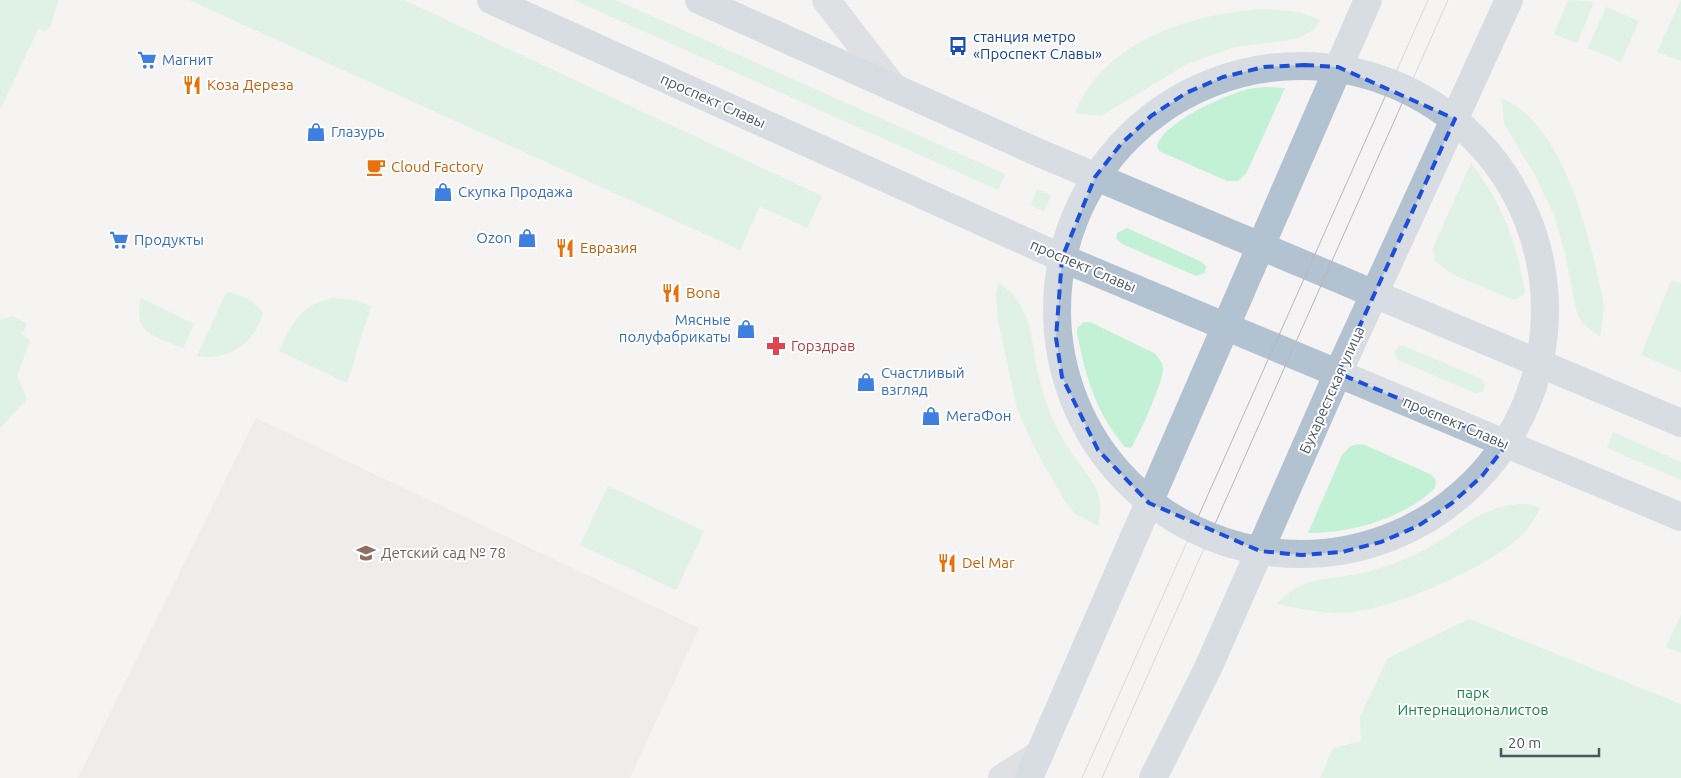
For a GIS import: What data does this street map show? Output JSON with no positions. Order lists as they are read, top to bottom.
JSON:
{
  "streets": {
    "main road": ["проспект Славы", "Бухарестская улица"]
  },
  "crossings": [
    ["проспект Славы", "Бухарестская улица"]
  ],
  "parks": ["парк Интернационалистов"],
  "places": {
    "bus stop": ["станция метро «Проспект Славы»"],
    "supermarket": ["Магнит", "Продукты"],
    "restaurant": [
      "Коза Дереза",
      "Евразия",
      "Bona",
      "Del Mar"
    ],
    "shop": [
      "Глазурь",
      "Скупка Продажа",
      "Ozon",
      "Мясные полуфабрикаты",
      "Счастливый взгляд",
      "МегаФон"
    ],
    "cafe": ["Cloud Factory"],
    "pharmacy": ["Горздрав"],
    "school or university": ["Детский сад № 78"]
  },
  "scale_bar": "20 m"
}
